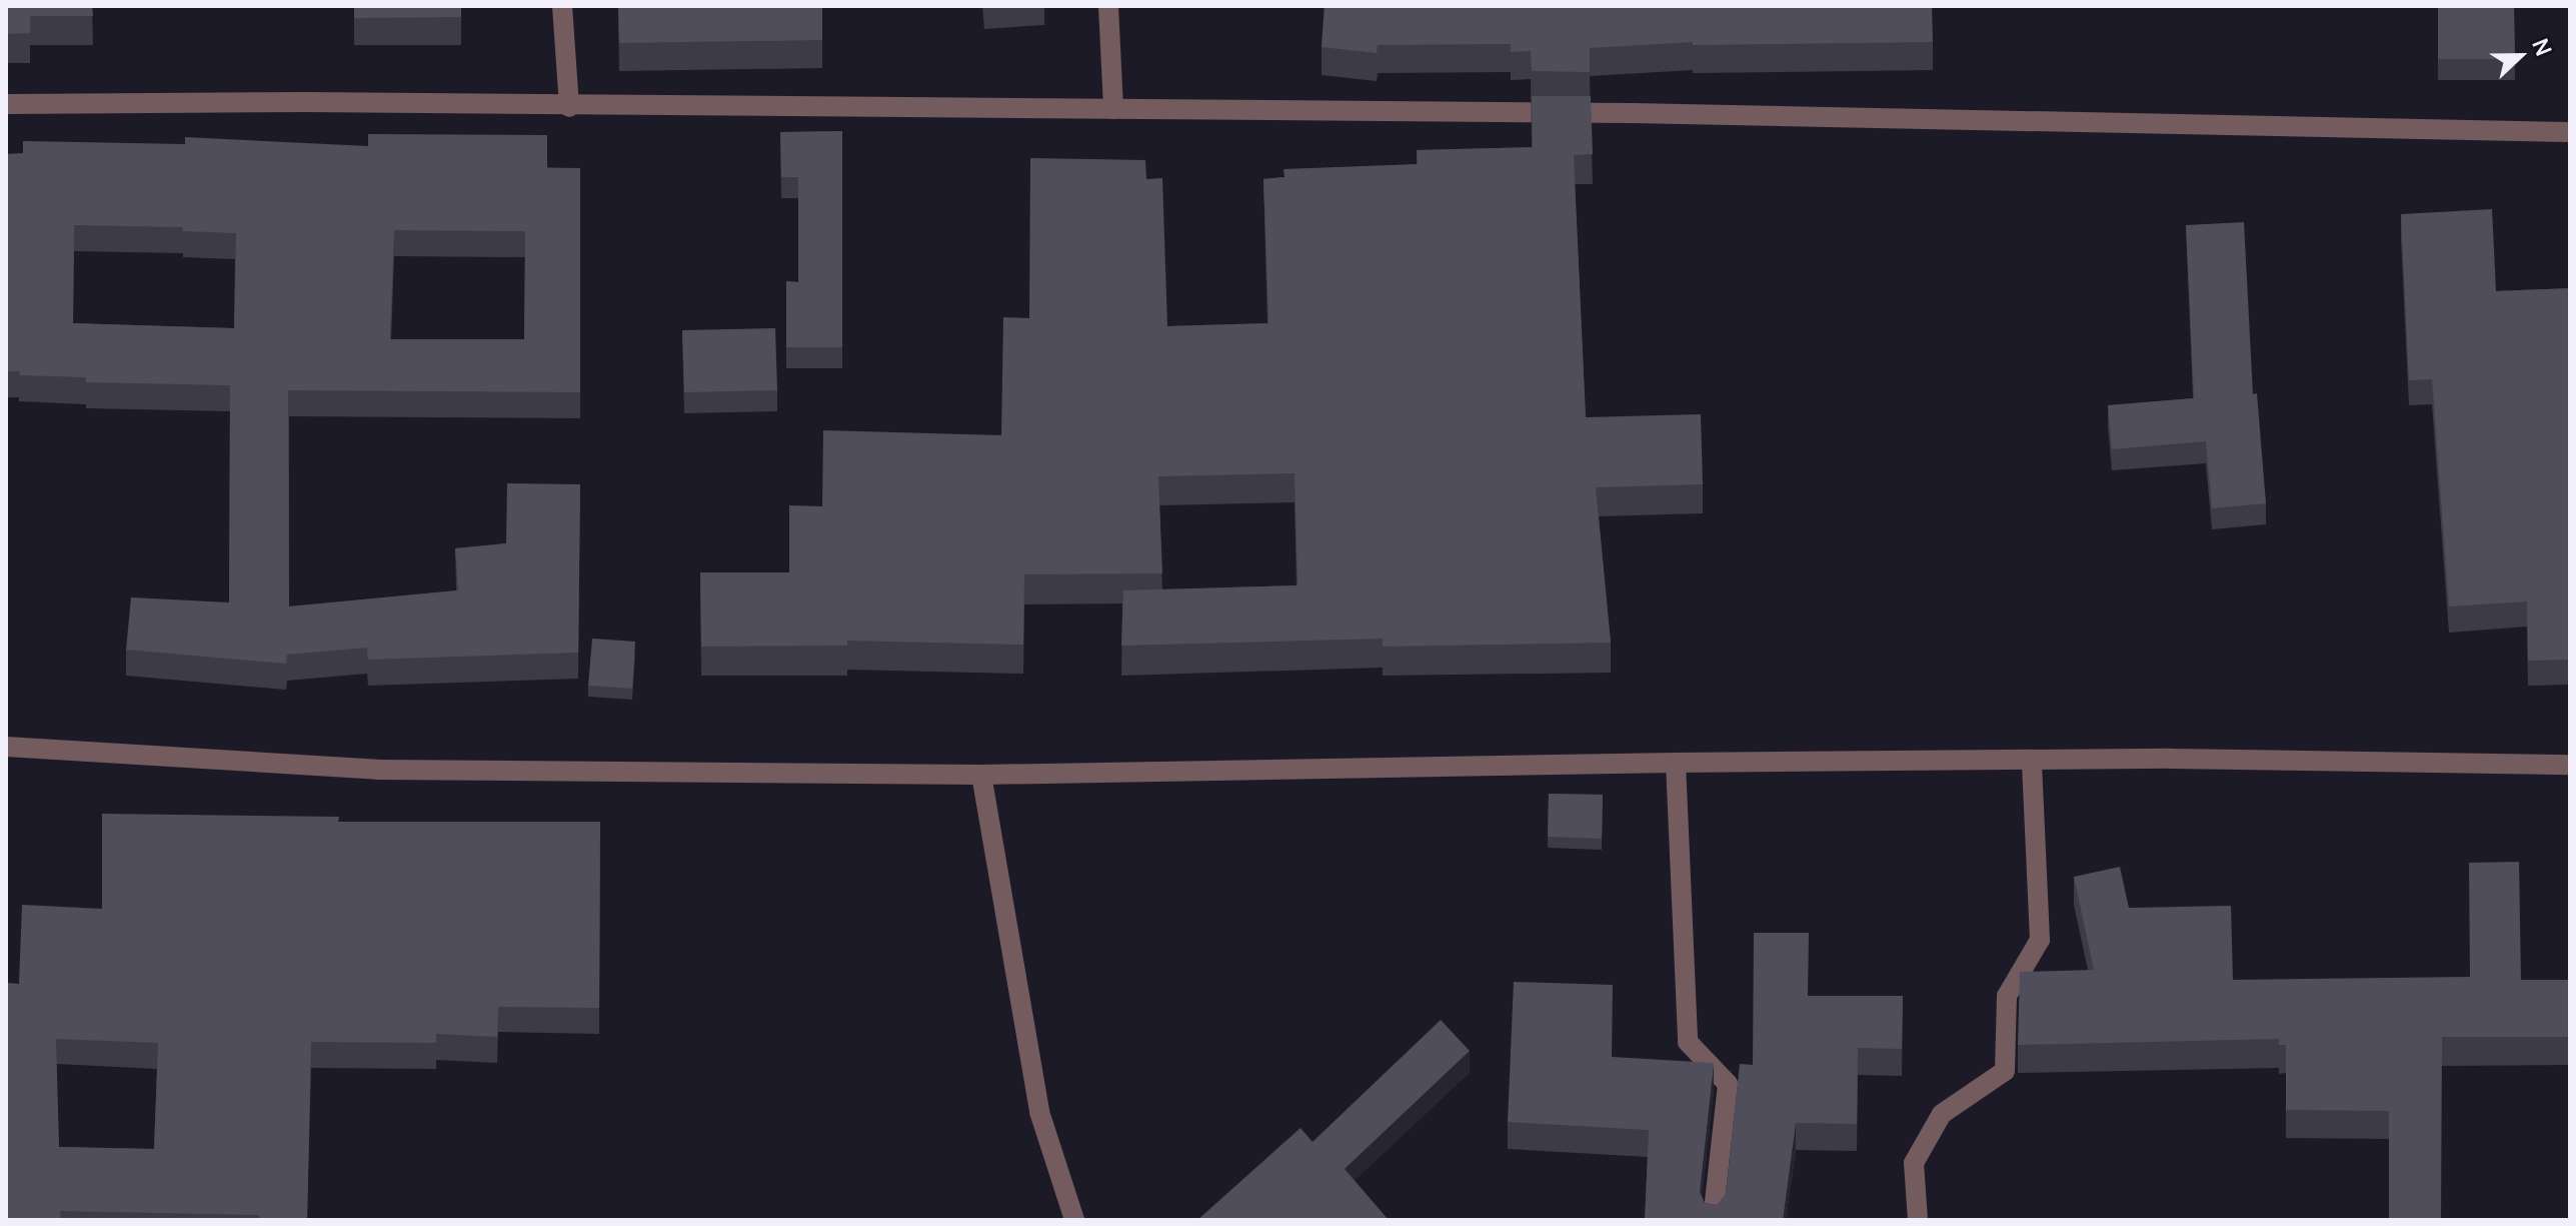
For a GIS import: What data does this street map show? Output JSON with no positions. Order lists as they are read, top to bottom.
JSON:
{
  "north": "right"
}
